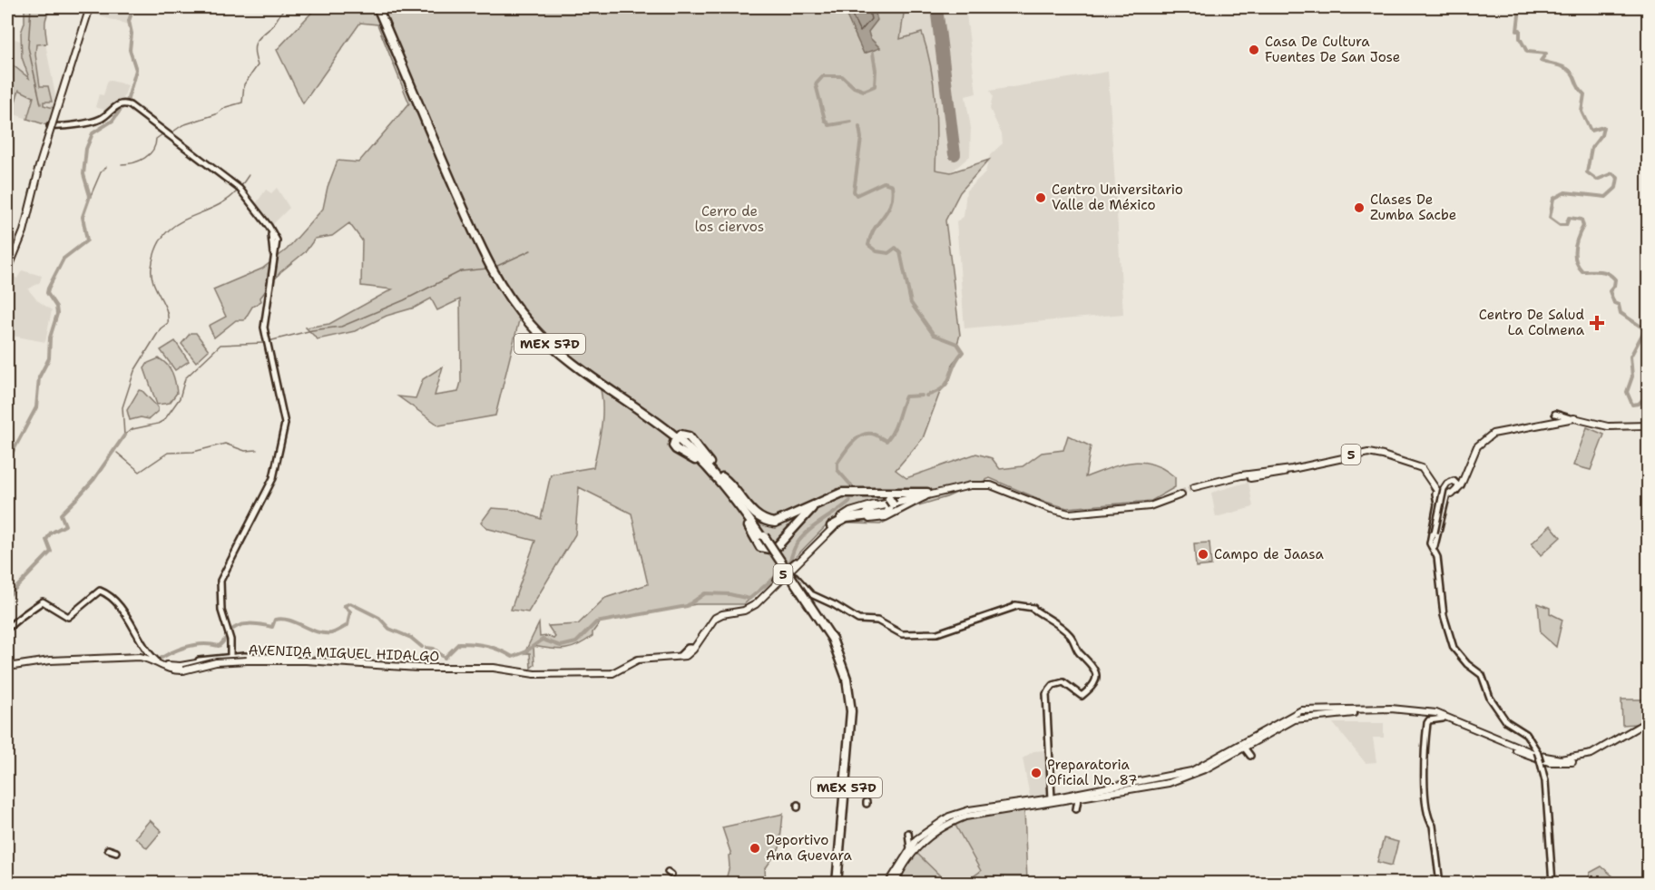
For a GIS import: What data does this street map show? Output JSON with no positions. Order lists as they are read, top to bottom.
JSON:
{
  "streets": {
    "highway": ["MEX 57D"],
    "main road": ["5", "AVENIDA MIGUEL HIDALGO"]
  },
  "crossings": [
    ["5", "AVENIDA MIGUEL HIDALGO"]
  ],
  "parks": ["Cerro de los ciervos"],
  "places": {
    "other": [
      "Casa De Cultura Fuentes De San Jose",
      "Centro Universitario Valle de México",
      "Clases De Zumba Sacbe",
      "Campo de Jaasa",
      "Preparatoria Oficial No. 87",
      "Deportivo Ana Guevara"
    ],
    "health": ["Centro De Salud La Colmena"]
  }
}
